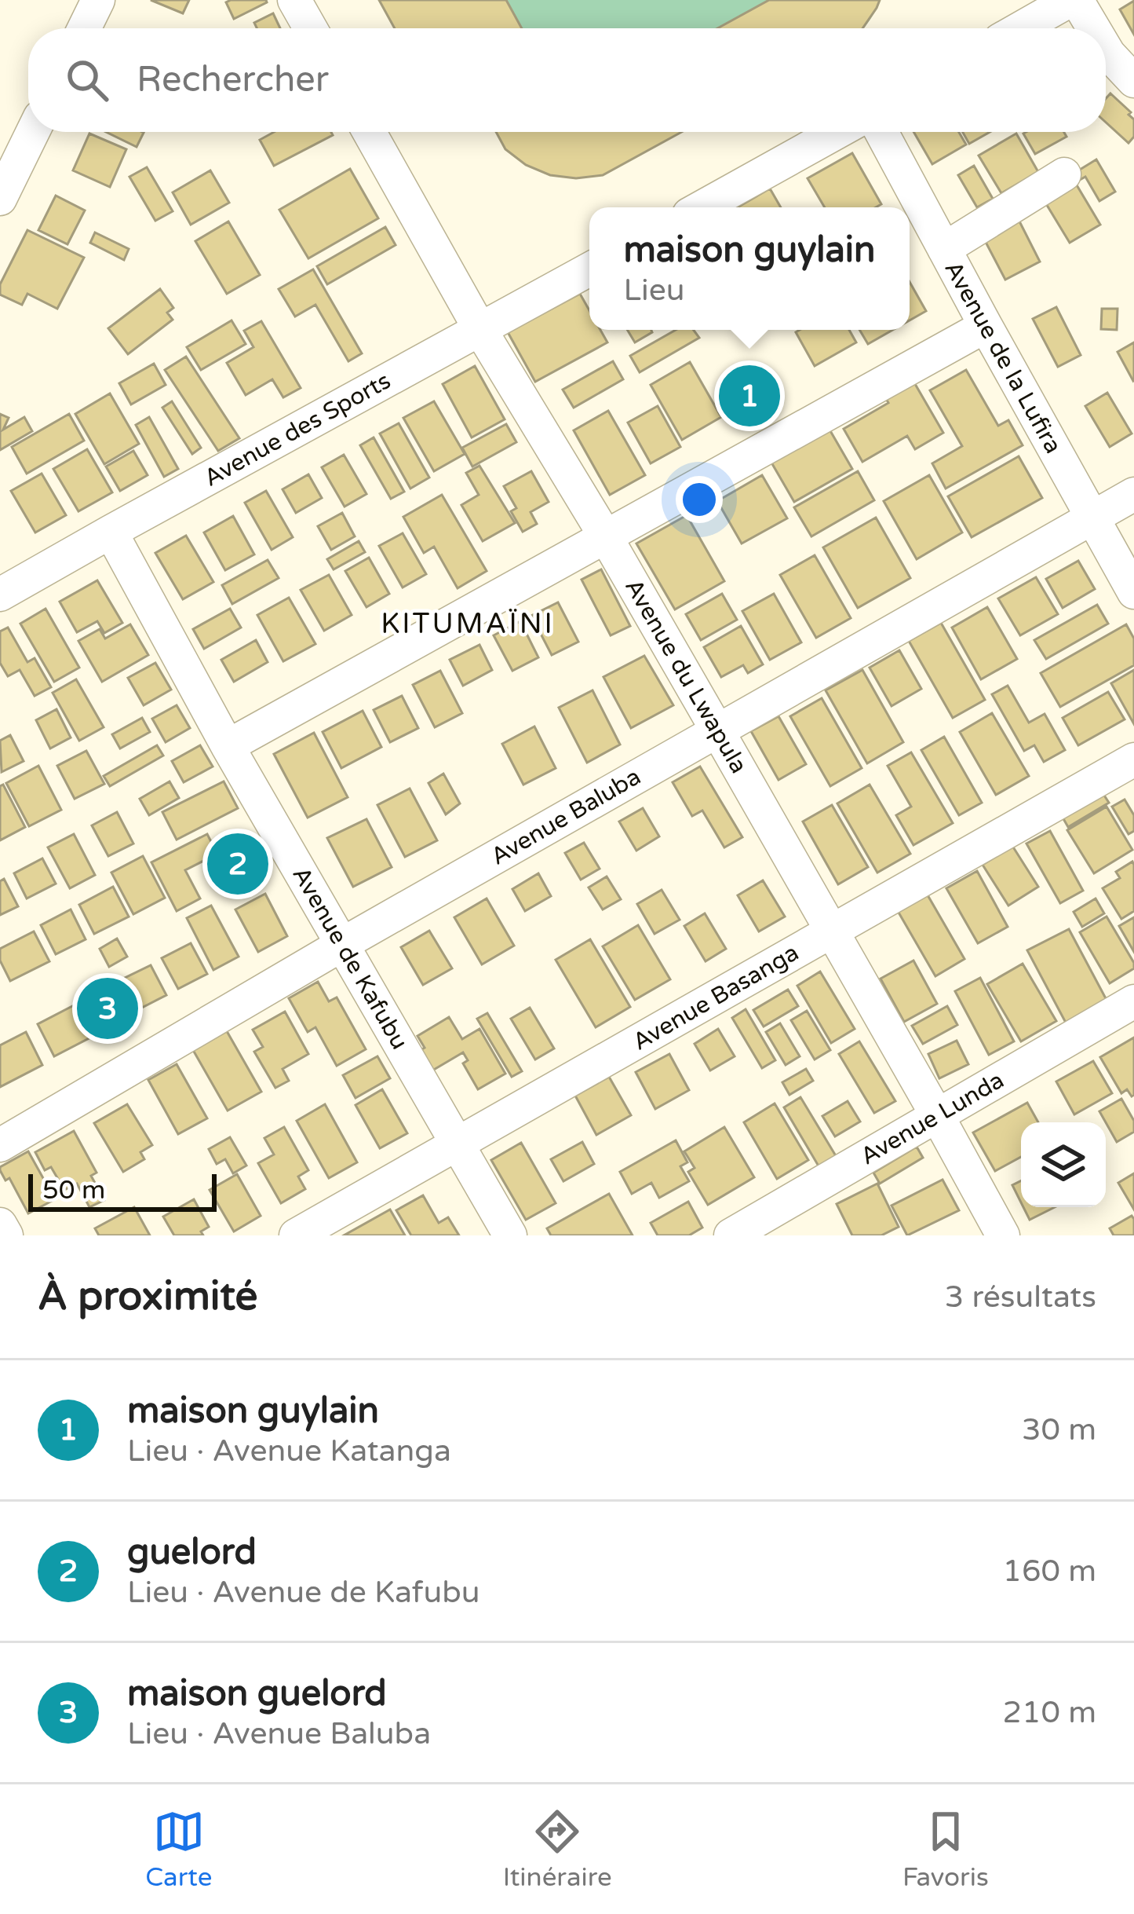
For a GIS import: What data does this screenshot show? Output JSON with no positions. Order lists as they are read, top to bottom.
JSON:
{
  "streets": {
    "street": [
      "Avenue de la Lufira",
      "Avenue des Sports",
      "Avenue du Lwapula",
      "Avenue Baluba",
      "Avenue de Kafubu",
      "Avenue Basanga",
      "Avenue Lunda"
    ]
  },
  "crossings": [
    ["Avenue de la Lufira", "Avenue Baluba"],
    ["Avenue des Sports", "Avenue du Lwapula"],
    ["Avenue des Sports", "Avenue de Kafubu"],
    ["Avenue du Lwapula", "Avenue Baluba"],
    ["Avenue du Lwapula", "Avenue Basanga"],
    ["Avenue du Lwapula", "Avenue Lunda"],
    ["Avenue Baluba", "Avenue de Kafubu"],
    ["Avenue de Kafubu", "Avenue Basanga"]
  ],
  "districts": ["KITUMAÏNI"],
  "scale_bar": "50 m",
  "page": {
    "search": "Rechercher",
    "popup": ["maison guylain", "Lieu"],
    "pins": ["1", "2", "3"],
    "scale": "50 m",
    "heading": ["À proximité", "3 résultats"],
    "list": [
      {
        "mark": "1",
        "name": "maison guylain",
        "note": "Lieu · Avenue Katanga",
        "value": "30 m"
      },
      {
        "mark": "2",
        "name": "guelord",
        "note": "Lieu · Avenue de Kafubu",
        "value": "160 m"
      },
      {
        "mark": "3",
        "name": "maison guelord",
        "note": "Lieu · Avenue Baluba",
        "value": "210 m"
      }
    ],
    "nav": ["Carte", "Itinéraire", "Favoris"]
  }
}
